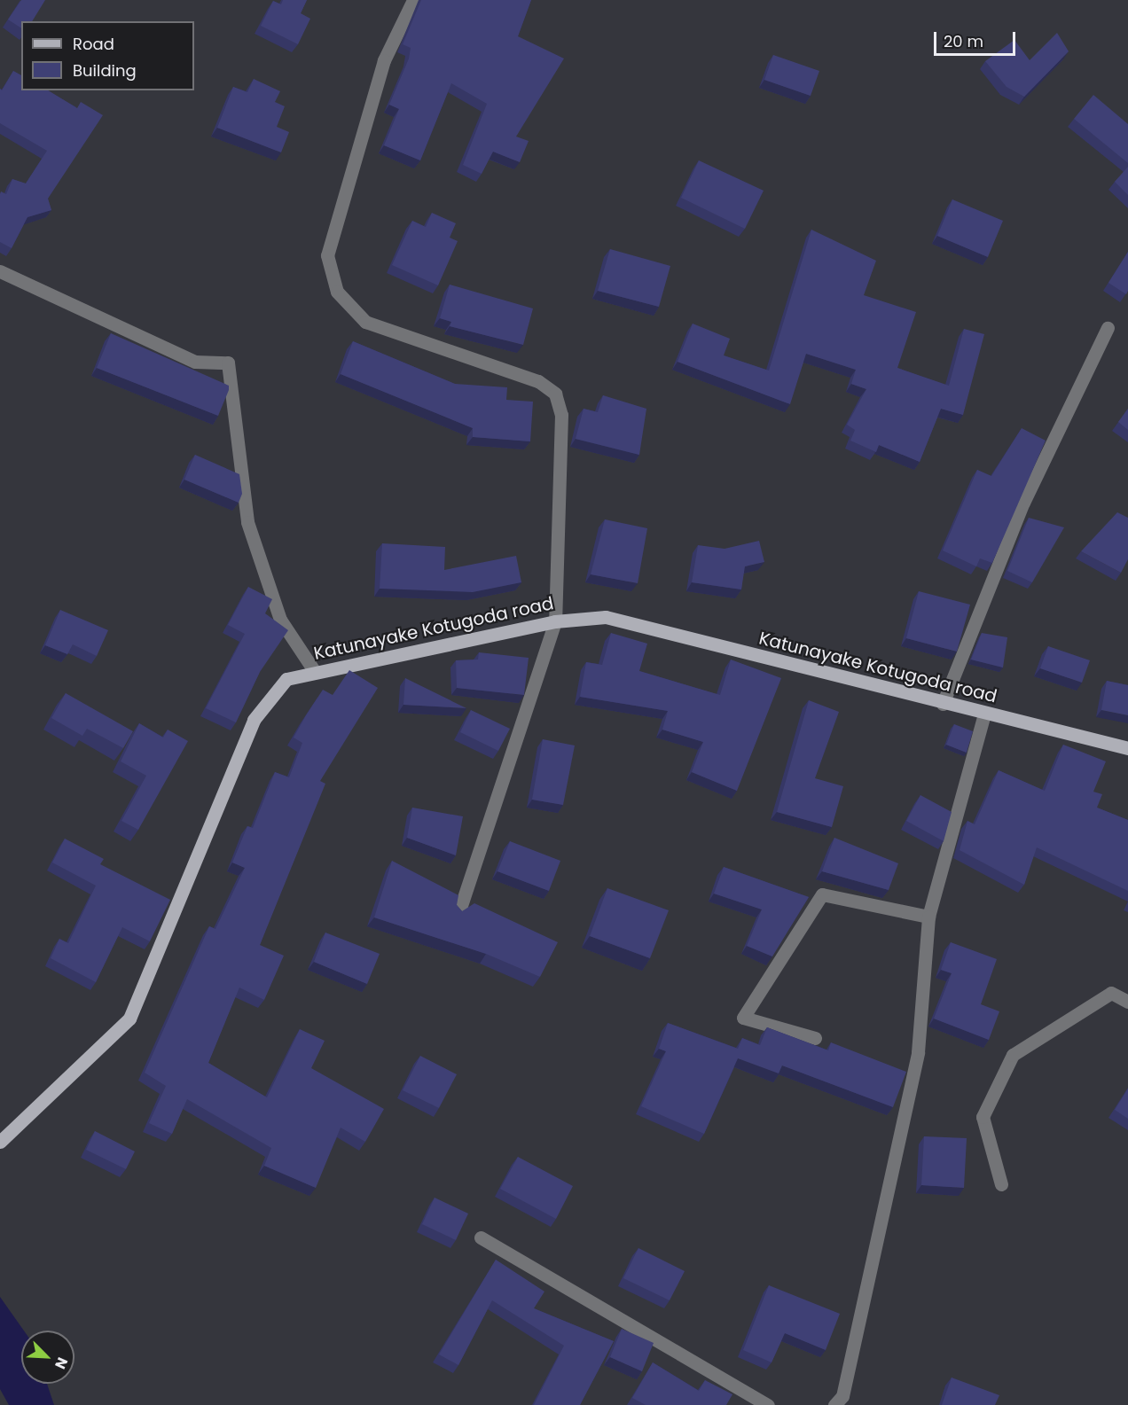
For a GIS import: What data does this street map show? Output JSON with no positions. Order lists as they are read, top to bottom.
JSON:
{
  "streets": {
    "main road": ["Katunayake Kotugoda road"]
  },
  "legend": ["Road", "Building"],
  "scale_bar": "20 m",
  "north": "bottom right"
}
